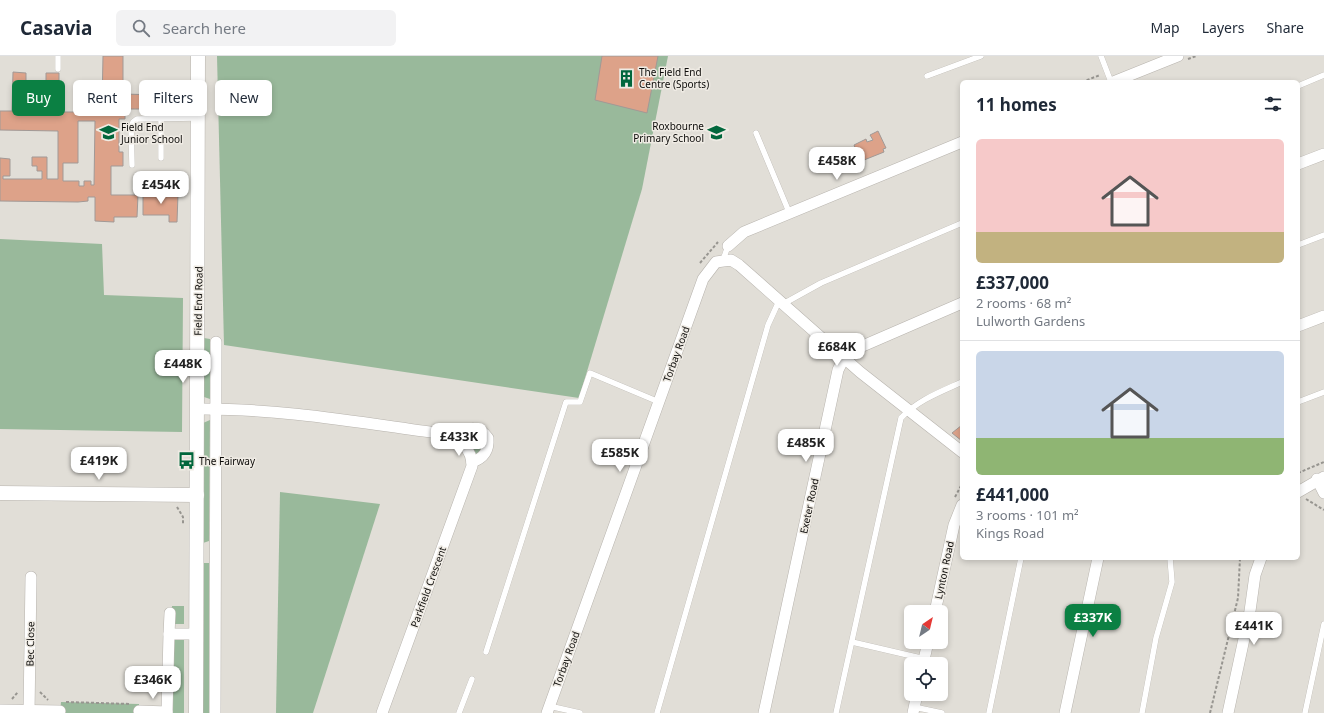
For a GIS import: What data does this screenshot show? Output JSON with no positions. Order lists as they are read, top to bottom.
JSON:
{
  "streets": {
    "street": [
      "Field End Road",
      "Torbay Road",
      "Exeter Road",
      "Lynton Road",
      "Parkfield Crescent",
      "Bec Close"
    ]
  },
  "places": {
    "building": ["The Field End Centre (Sports)"],
    "school or university": ["Roxbourne Primary School", "Field End Junior School"],
    "bus stop": ["The Fairway"]
  },
  "north": "top right",
  "page": {
    "header": "Casavia",
    "search": "Search here",
    "nav": ["Map", "Layers", "Share"],
    "chip": [
      "Buy",
      "Rent",
      "Filters",
      "New"
    ],
    "heading": "11 homes",
    "list": [
      {
        "name": "£337,000",
        "note": "2 rooms · 68 m² · Lulworth Gardens"
      },
      {
        "name": "£441,000",
        "note": "3 rooms · 101 m² · Kings Road"
      }
    ],
    "price": [
      "£458K",
      "£454K",
      "£684K",
      "£448K",
      "£433K",
      "£485K",
      "£585K",
      "£419K",
      "£337K",
      "£441K",
      "£346K"
    ]
  }
}
